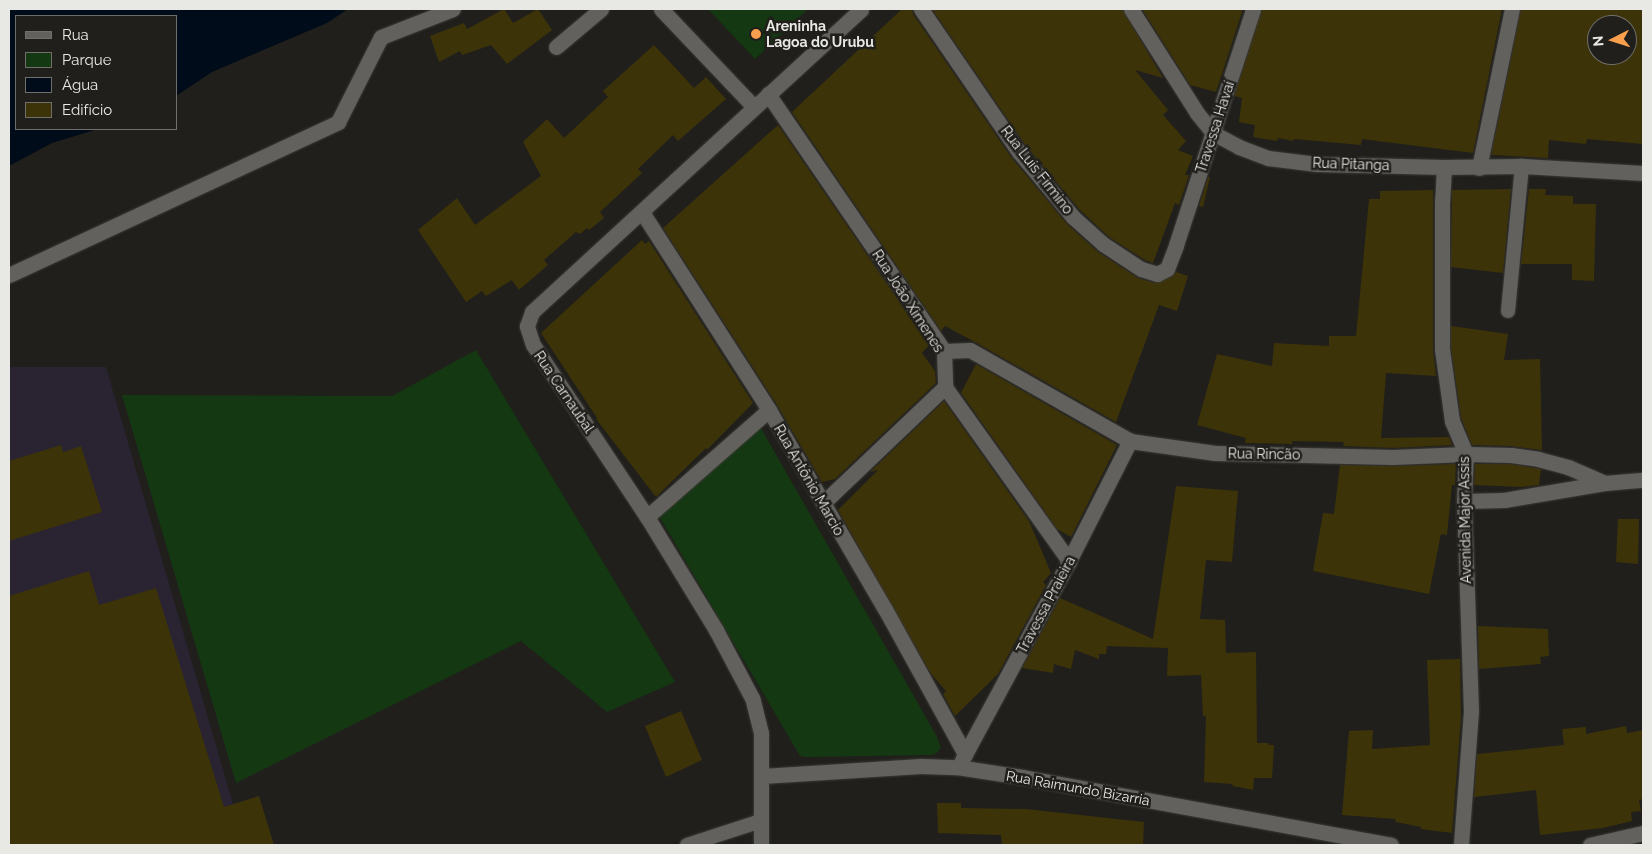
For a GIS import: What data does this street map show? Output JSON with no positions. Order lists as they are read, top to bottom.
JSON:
{
  "streets": {
    "street": [
      "Travessa Havaí",
      "Rua Pitanga",
      "Rua Luís Firmino",
      "Rua João Ximenes",
      "Rua Carnaubal",
      "Rua Rincão",
      "Rua Antônio Marcio",
      "Avenida Major Assis",
      "Travessa Praieira",
      "Rua Raimundo Bizarria"
    ]
  },
  "crossings": [
    ["Travessa Havaí", "Rua Pitanga"],
    ["Travessa Havaí", "Rua Luís Firmino"],
    ["Rua Pitanga", "Avenida Major Assis"],
    ["Rua João Ximenes", "Rua Carnaubal"],
    ["Rua João Ximenes", "Rua Rincão"],
    ["Rua Carnaubal", "Rua Antônio Marcio"],
    ["Rua Carnaubal", "Rua Raimundo Bizarria"],
    ["Rua Rincão", "Avenida Major Assis"],
    ["Rua Rincão", "Travessa Praieira"],
    ["Rua Antônio Marcio", "Travessa Praieira"],
    ["Rua Antônio Marcio", "Rua Raimundo Bizarria"],
    ["Travessa Praieira", "Rua Raimundo Bizarria"]
  ],
  "places": ["Areninha Lagoa do Urubu"],
  "legend": [
    "Rua",
    "Parque",
    "Água",
    "Edifício"
  ],
  "north": "left"
}
